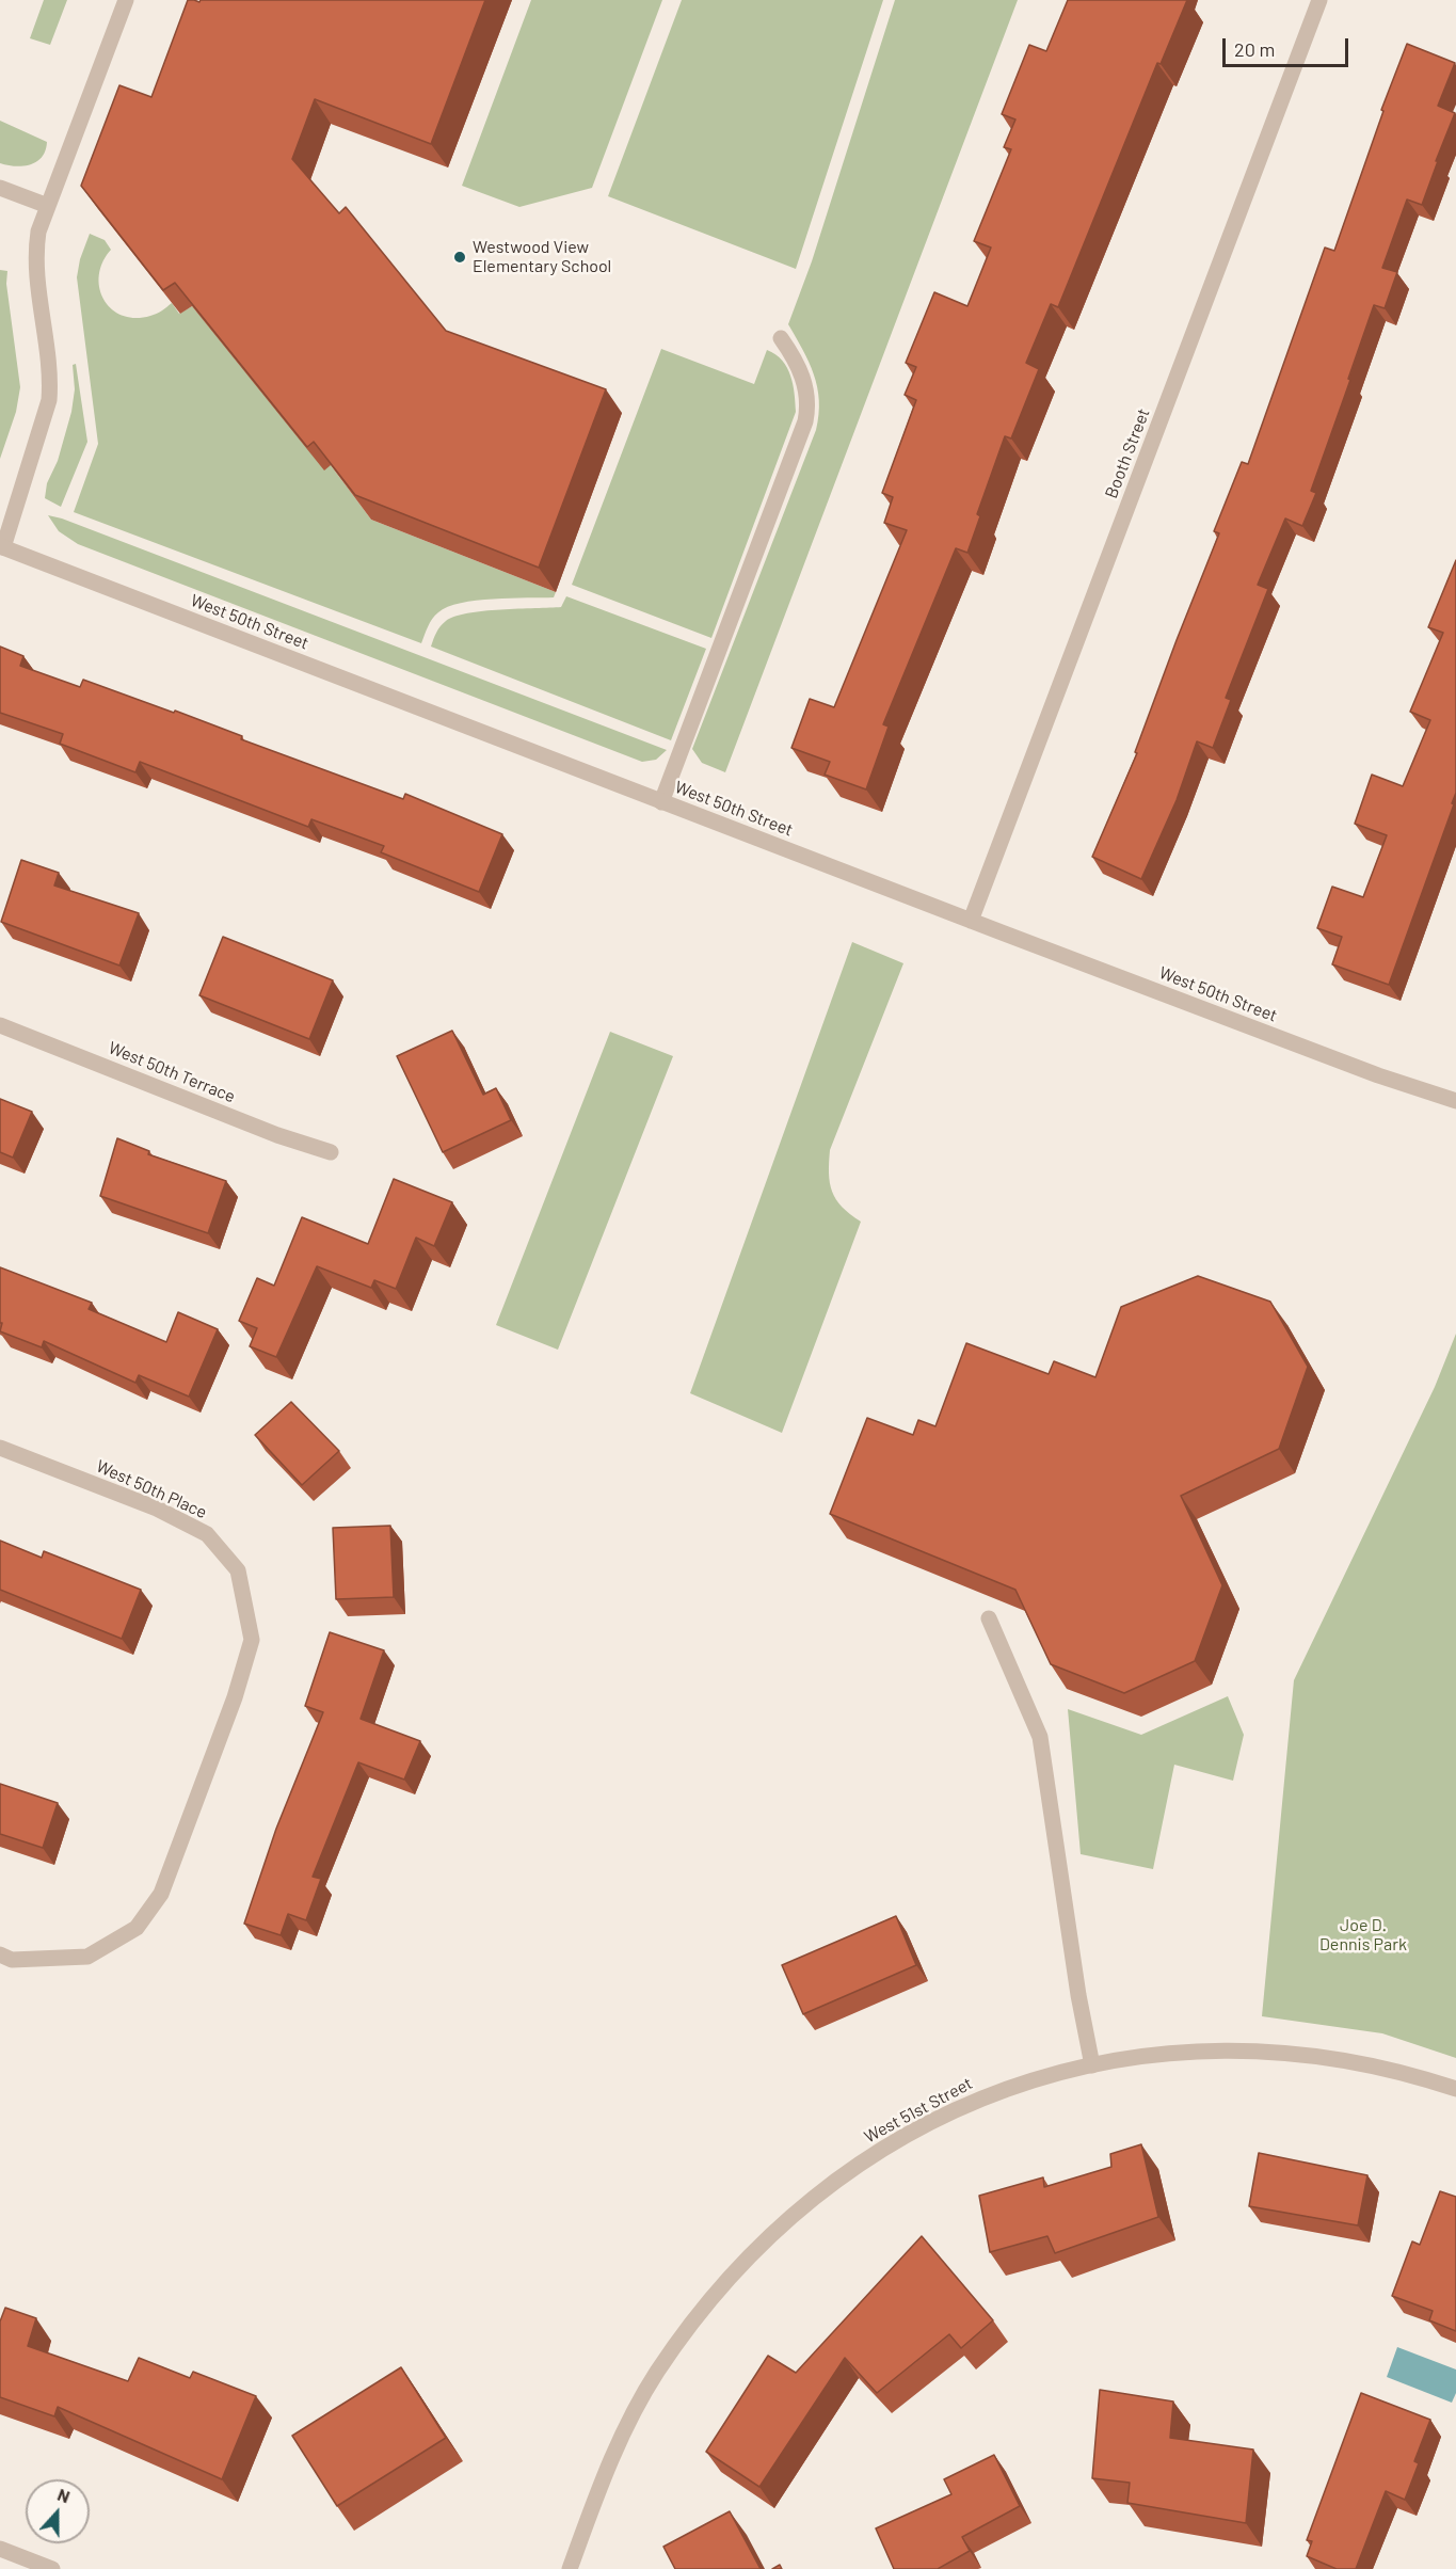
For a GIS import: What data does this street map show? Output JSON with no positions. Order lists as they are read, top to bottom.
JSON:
{
  "streets": {
    "street": [
      "Booth Street",
      "West 50th Street",
      "West 50th Terrace",
      "West 50th Place",
      "West 51st Street"
    ]
  },
  "crossings": [
    ["Booth Street", "West 50th Street"]
  ],
  "parks": ["Joe D. Dennis Park"],
  "places": ["Westwood View Elementary School"],
  "scale_bar": "20 m",
  "north": "top"
}
